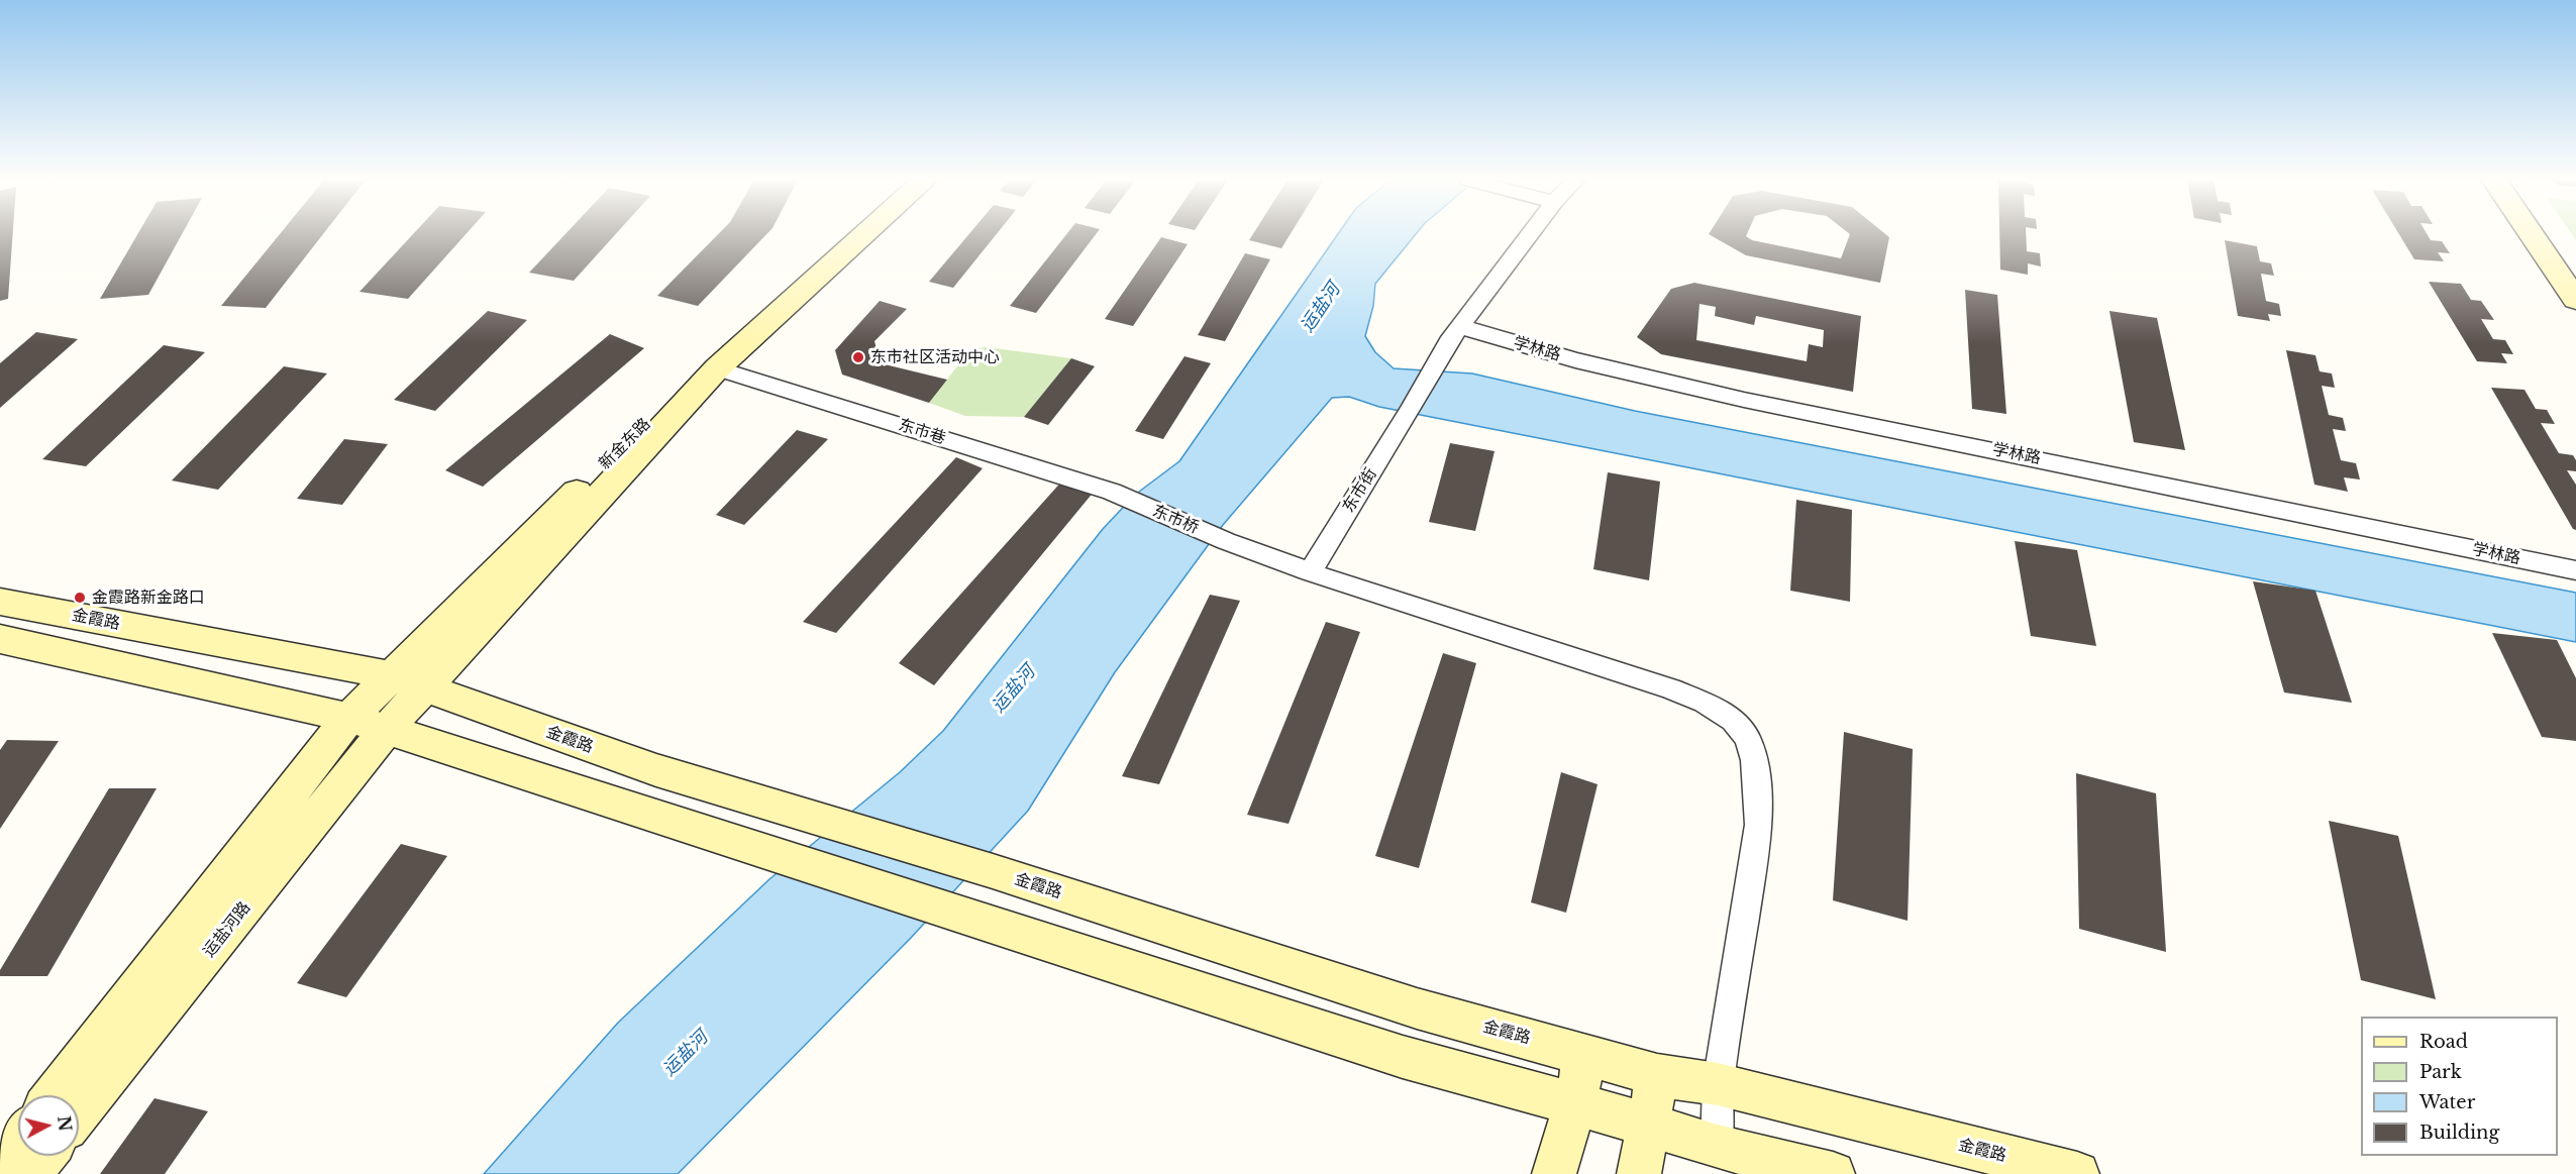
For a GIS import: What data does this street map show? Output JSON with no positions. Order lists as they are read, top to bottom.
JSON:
{
  "streets": {
    "main road": ["新金东路", "金霞路", "运盐河路"],
    "street": [
      "学林路",
      "东市巷",
      "东市街",
      "东市桥"
    ]
  },
  "crossings": [
    ["学林路", "东市街"],
    ["东市巷", "新金东路"],
    ["东市巷", "东市桥"],
    ["新金东路", "金霞路"],
    ["新金东路", "运盐河路"],
    ["东市街", "东市桥"],
    ["东市桥", "金霞路"]
  ],
  "water": ["运盐河"],
  "places": ["东市社区活动中心", "金霞路新金路口"],
  "legend": [
    "Road",
    "Park",
    "Water",
    "Building"
  ],
  "north": "right"
}
